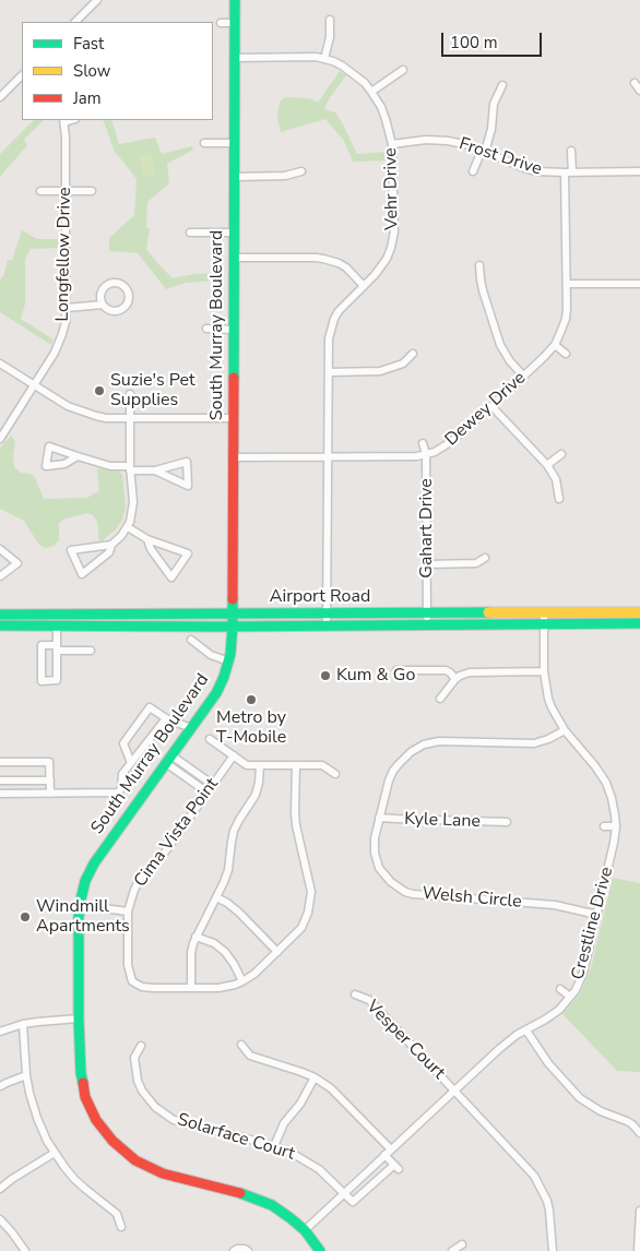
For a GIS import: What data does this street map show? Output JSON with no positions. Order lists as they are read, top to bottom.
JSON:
{
  "streets": {
    "main road": ["South Murray Boulevard", "Airport Road"],
    "street": [
      "Frost Drive",
      "Vehr Drive",
      "Longfellow Drive",
      "Dewey Drive",
      "Gahart Drive",
      "Kyle Lane",
      "Cima Vista Point",
      "Welsh Circle",
      "Crestline Drive",
      "Vesper Court",
      "Solarface Court"
    ]
  },
  "crossings": [
    ["Frost Drive", "Vehr Drive"],
    ["Frost Drive", "Dewey Drive"],
    ["Vehr Drive", "South Murray Boulevard"],
    ["Vehr Drive", "Dewey Drive"],
    ["Vehr Drive", "Airport Road"],
    ["South Murray Boulevard", "Dewey Drive"],
    ["South Murray Boulevard", "Airport Road"],
    ["South Murray Boulevard", "Crestline Drive"],
    ["Dewey Drive", "Gahart Drive"],
    ["Gahart Drive", "Airport Road"],
    ["Airport Road", "Crestline Drive"],
    ["Kyle Lane", "Welsh Circle"],
    ["Welsh Circle", "Crestline Drive"],
    ["Crestline Drive", "Vesper Court"],
    ["Crestline Drive", "Solarface Court"]
  ],
  "places": [
    "Suzie's Pet Supplies",
    "Kum & Go",
    "Metro by T-Mobile",
    "Windmill Apartments"
  ],
  "legend": ["Fast", "Slow", "Jam"],
  "scale_bar": "100 m"
}
